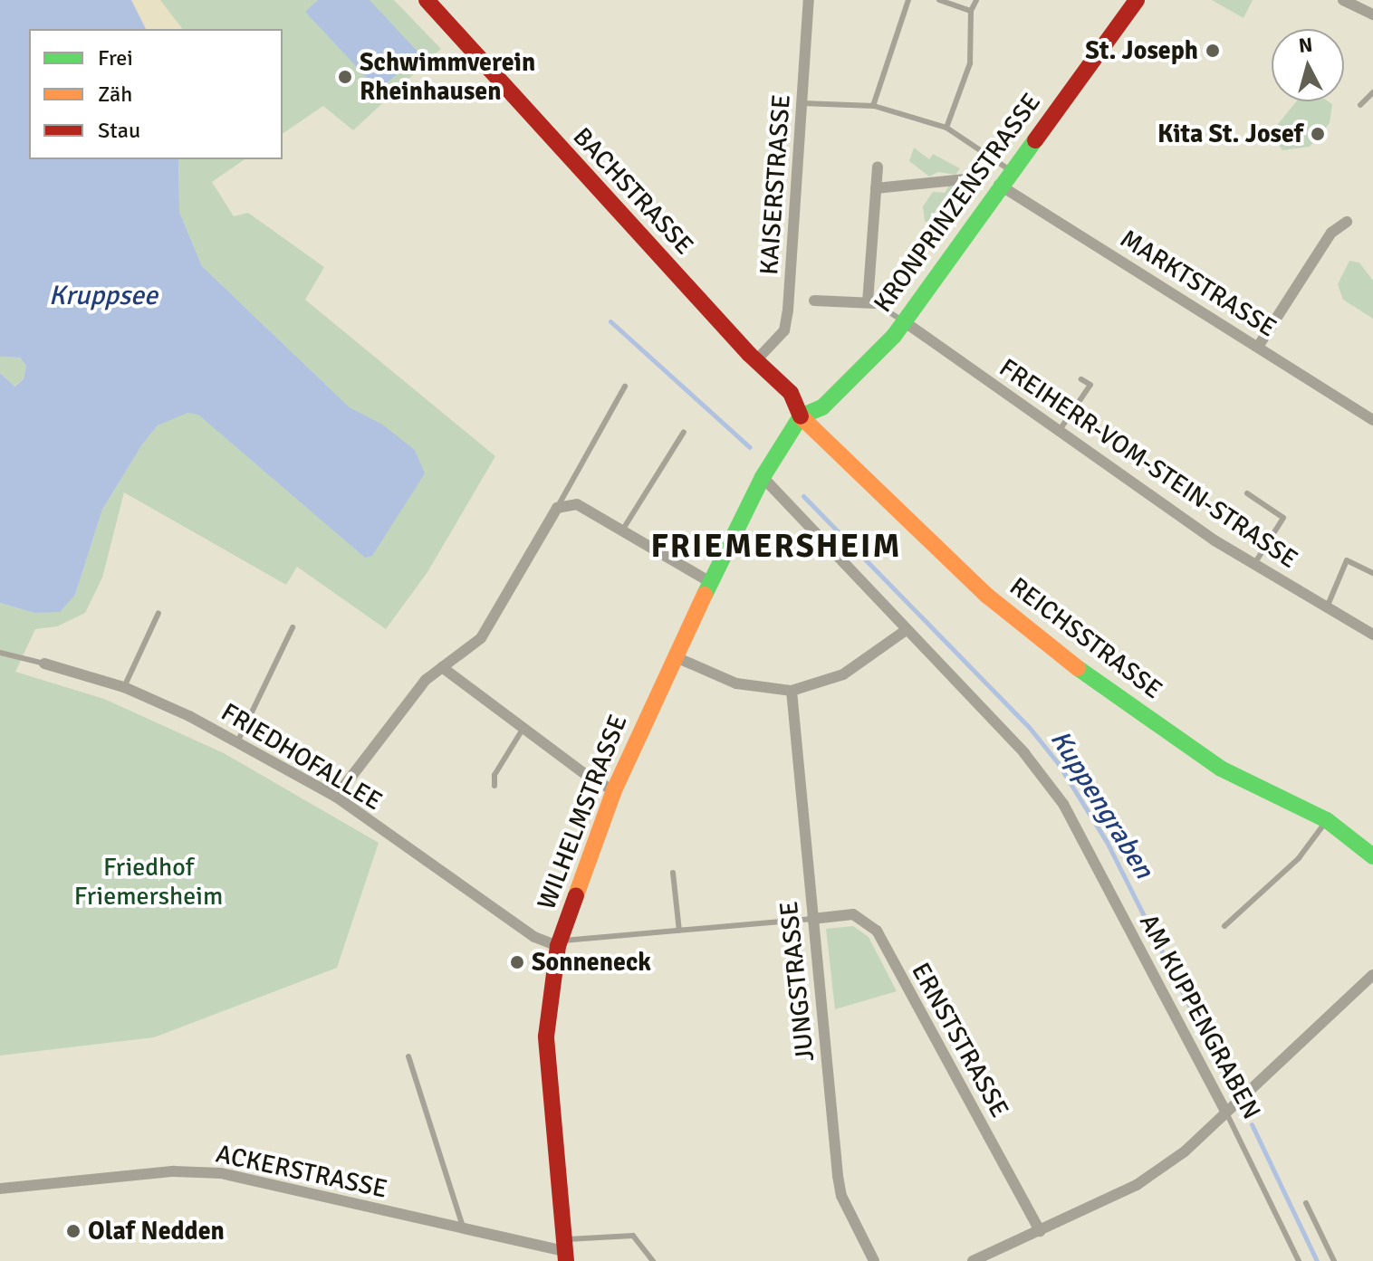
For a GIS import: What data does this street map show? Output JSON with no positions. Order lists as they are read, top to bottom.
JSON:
{
  "streets": {
    "street": [
      "KAISERSTRASSE",
      "BACHSTRASSE",
      "KRONPRINZENSTRASSE",
      "MARKTSTRASSE",
      "FREIHERR-VOM-STEIN-STRASSE",
      "REICHSSTRASSE",
      "FRIEDHOFALLEE",
      "WILHELMSTRASSE",
      "JUNGSTRASSE",
      "AM KUPPENGRABEN",
      "ERNSTSTRASSE",
      "ACKERSTRASSE"
    ]
  },
  "crossings": [
    ["KAISERSTRASSE", "BACHSTRASSE"],
    ["BACHSTRASSE", "KRONPRINZENSTRASSE"],
    ["BACHSTRASSE", "REICHSSTRASSE"],
    ["BACHSTRASSE", "WILHELMSTRASSE"],
    ["KRONPRINZENSTRASSE", "MARKTSTRASSE"],
    ["KRONPRINZENSTRASSE", "FREIHERR-VOM-STEIN-STRASSE"],
    ["KRONPRINZENSTRASSE", "REICHSSTRASSE"],
    ["KRONPRINZENSTRASSE", "WILHELMSTRASSE"],
    ["REICHSSTRASSE", "WILHELMSTRASSE"],
    ["FRIEDHOFALLEE", "WILHELMSTRASSE"],
    ["WILHELMSTRASSE", "AM KUPPENGRABEN"],
    ["WILHELMSTRASSE", "ACKERSTRASSE"],
    ["JUNGSTRASSE", "ERNSTSTRASSE"]
  ],
  "districts": ["FRIEMERSHEIM"],
  "water": ["Kruppsee", "Kuppengraben"],
  "parks": ["Friedhof Friemersheim"],
  "places": [
    "St. Joseph",
    "Schwimmverein Rheinhausen",
    "Kita St. Josef",
    "Sonneneck",
    "Olaf Nedden"
  ],
  "legend": ["Frei", "Zäh", "Stau"],
  "north": "top"
}
